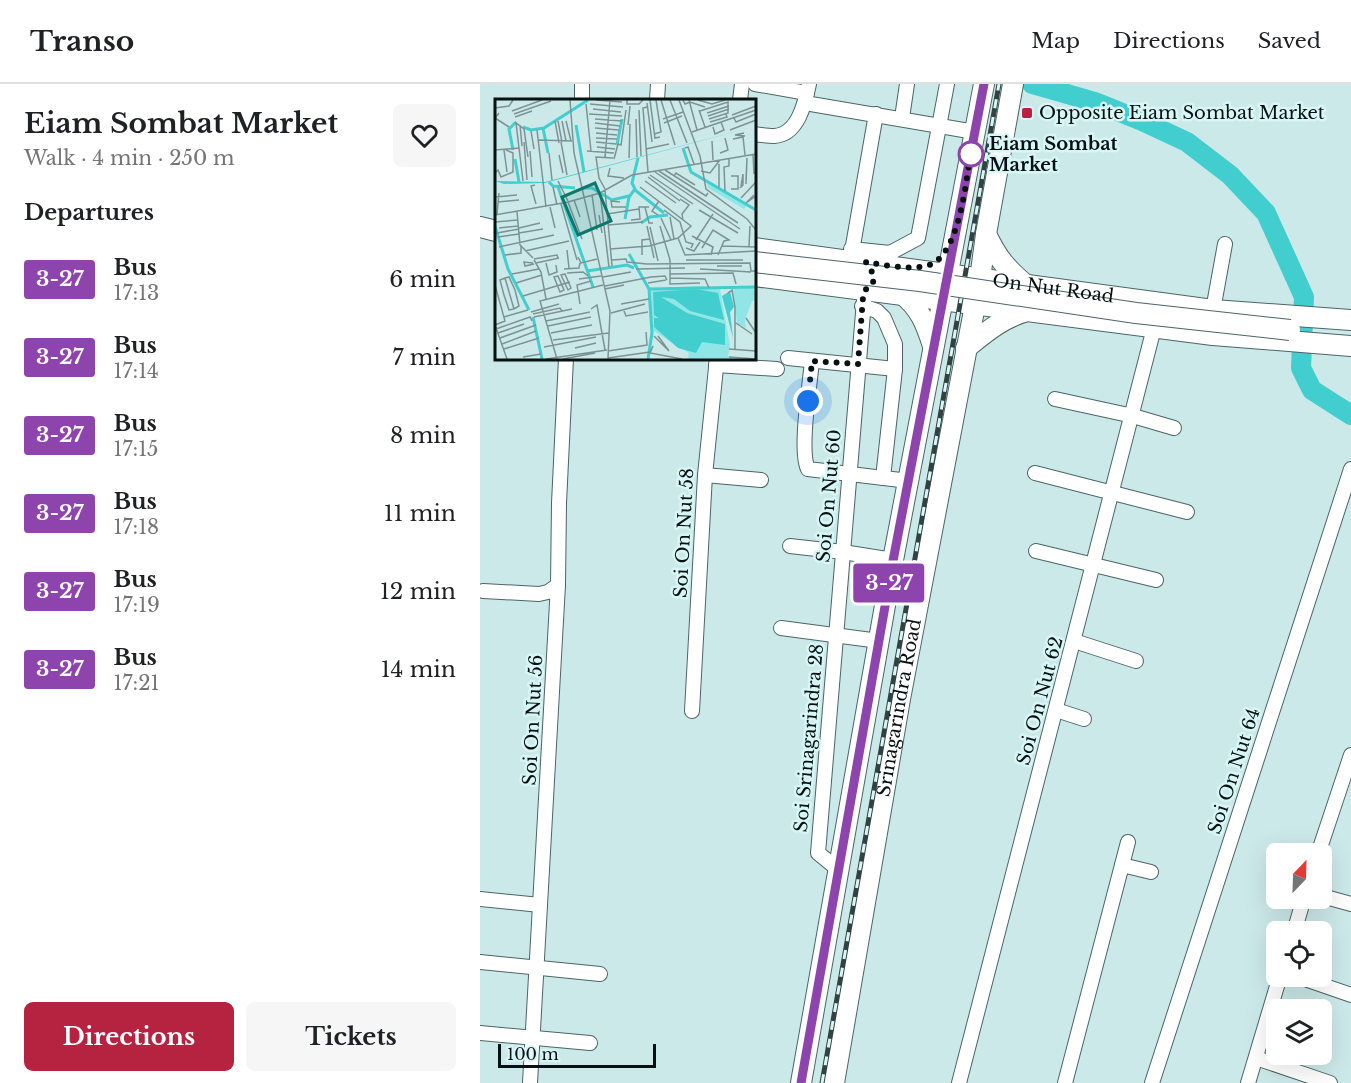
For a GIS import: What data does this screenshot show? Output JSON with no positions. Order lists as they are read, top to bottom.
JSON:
{
  "streets": {
    "main road": ["On Nut Road", "Srinagarindra Road"],
    "street": [
      "Soi On Nut 60",
      "Soi On Nut 58",
      "Soi On Nut 62",
      "Soi On Nut 56",
      "Soi Srinagarindra 28",
      "Soi On Nut 64"
    ]
  },
  "crossings": [
    ["On Nut Road", "Soi On Nut 60"],
    ["On Nut Road", "Soi On Nut 62"],
    ["On Nut Road", "Srinagarindra Road"],
    ["Soi On Nut 60", "Soi Srinagarindra 28"],
    ["Srinagarindra Road", "Soi Srinagarindra 28"]
  ],
  "places": {
    "transit": ["Opposite Eiam Sombat Market"],
    "other": ["Eiam Sombat Market"]
  },
  "lines": ["bus line 3-27"],
  "scale_bar": "100 m",
  "north": "top right",
  "page": {
    "header": "Transo",
    "nav": ["Map", "Directions", "Saved"],
    "heading": [
      ["Eiam Sombat Market", "Walk · 4 min · 250 m"],
      "Departures"
    ],
    "on_map": "3-27",
    "list": [
      {
        "mark": "3-27",
        "name": "Bus",
        "note": "17:13",
        "value": "6 min"
      },
      {
        "mark": "3-27",
        "name": "Bus",
        "note": "17:14",
        "value": "7 min"
      },
      {
        "mark": "3-27",
        "name": "Bus",
        "note": "17:15",
        "value": "8 min"
      },
      {
        "mark": "3-27",
        "name": "Bus",
        "note": "17:18",
        "value": "11 min"
      },
      {
        "mark": "3-27",
        "name": "Bus",
        "note": "17:19",
        "value": "12 min"
      },
      {
        "mark": "3-27",
        "name": "Bus",
        "note": "17:21",
        "value": "14 min"
      }
    ],
    "buttons": ["Directions", "Tickets"],
    "scale": "100 m"
  }
}
